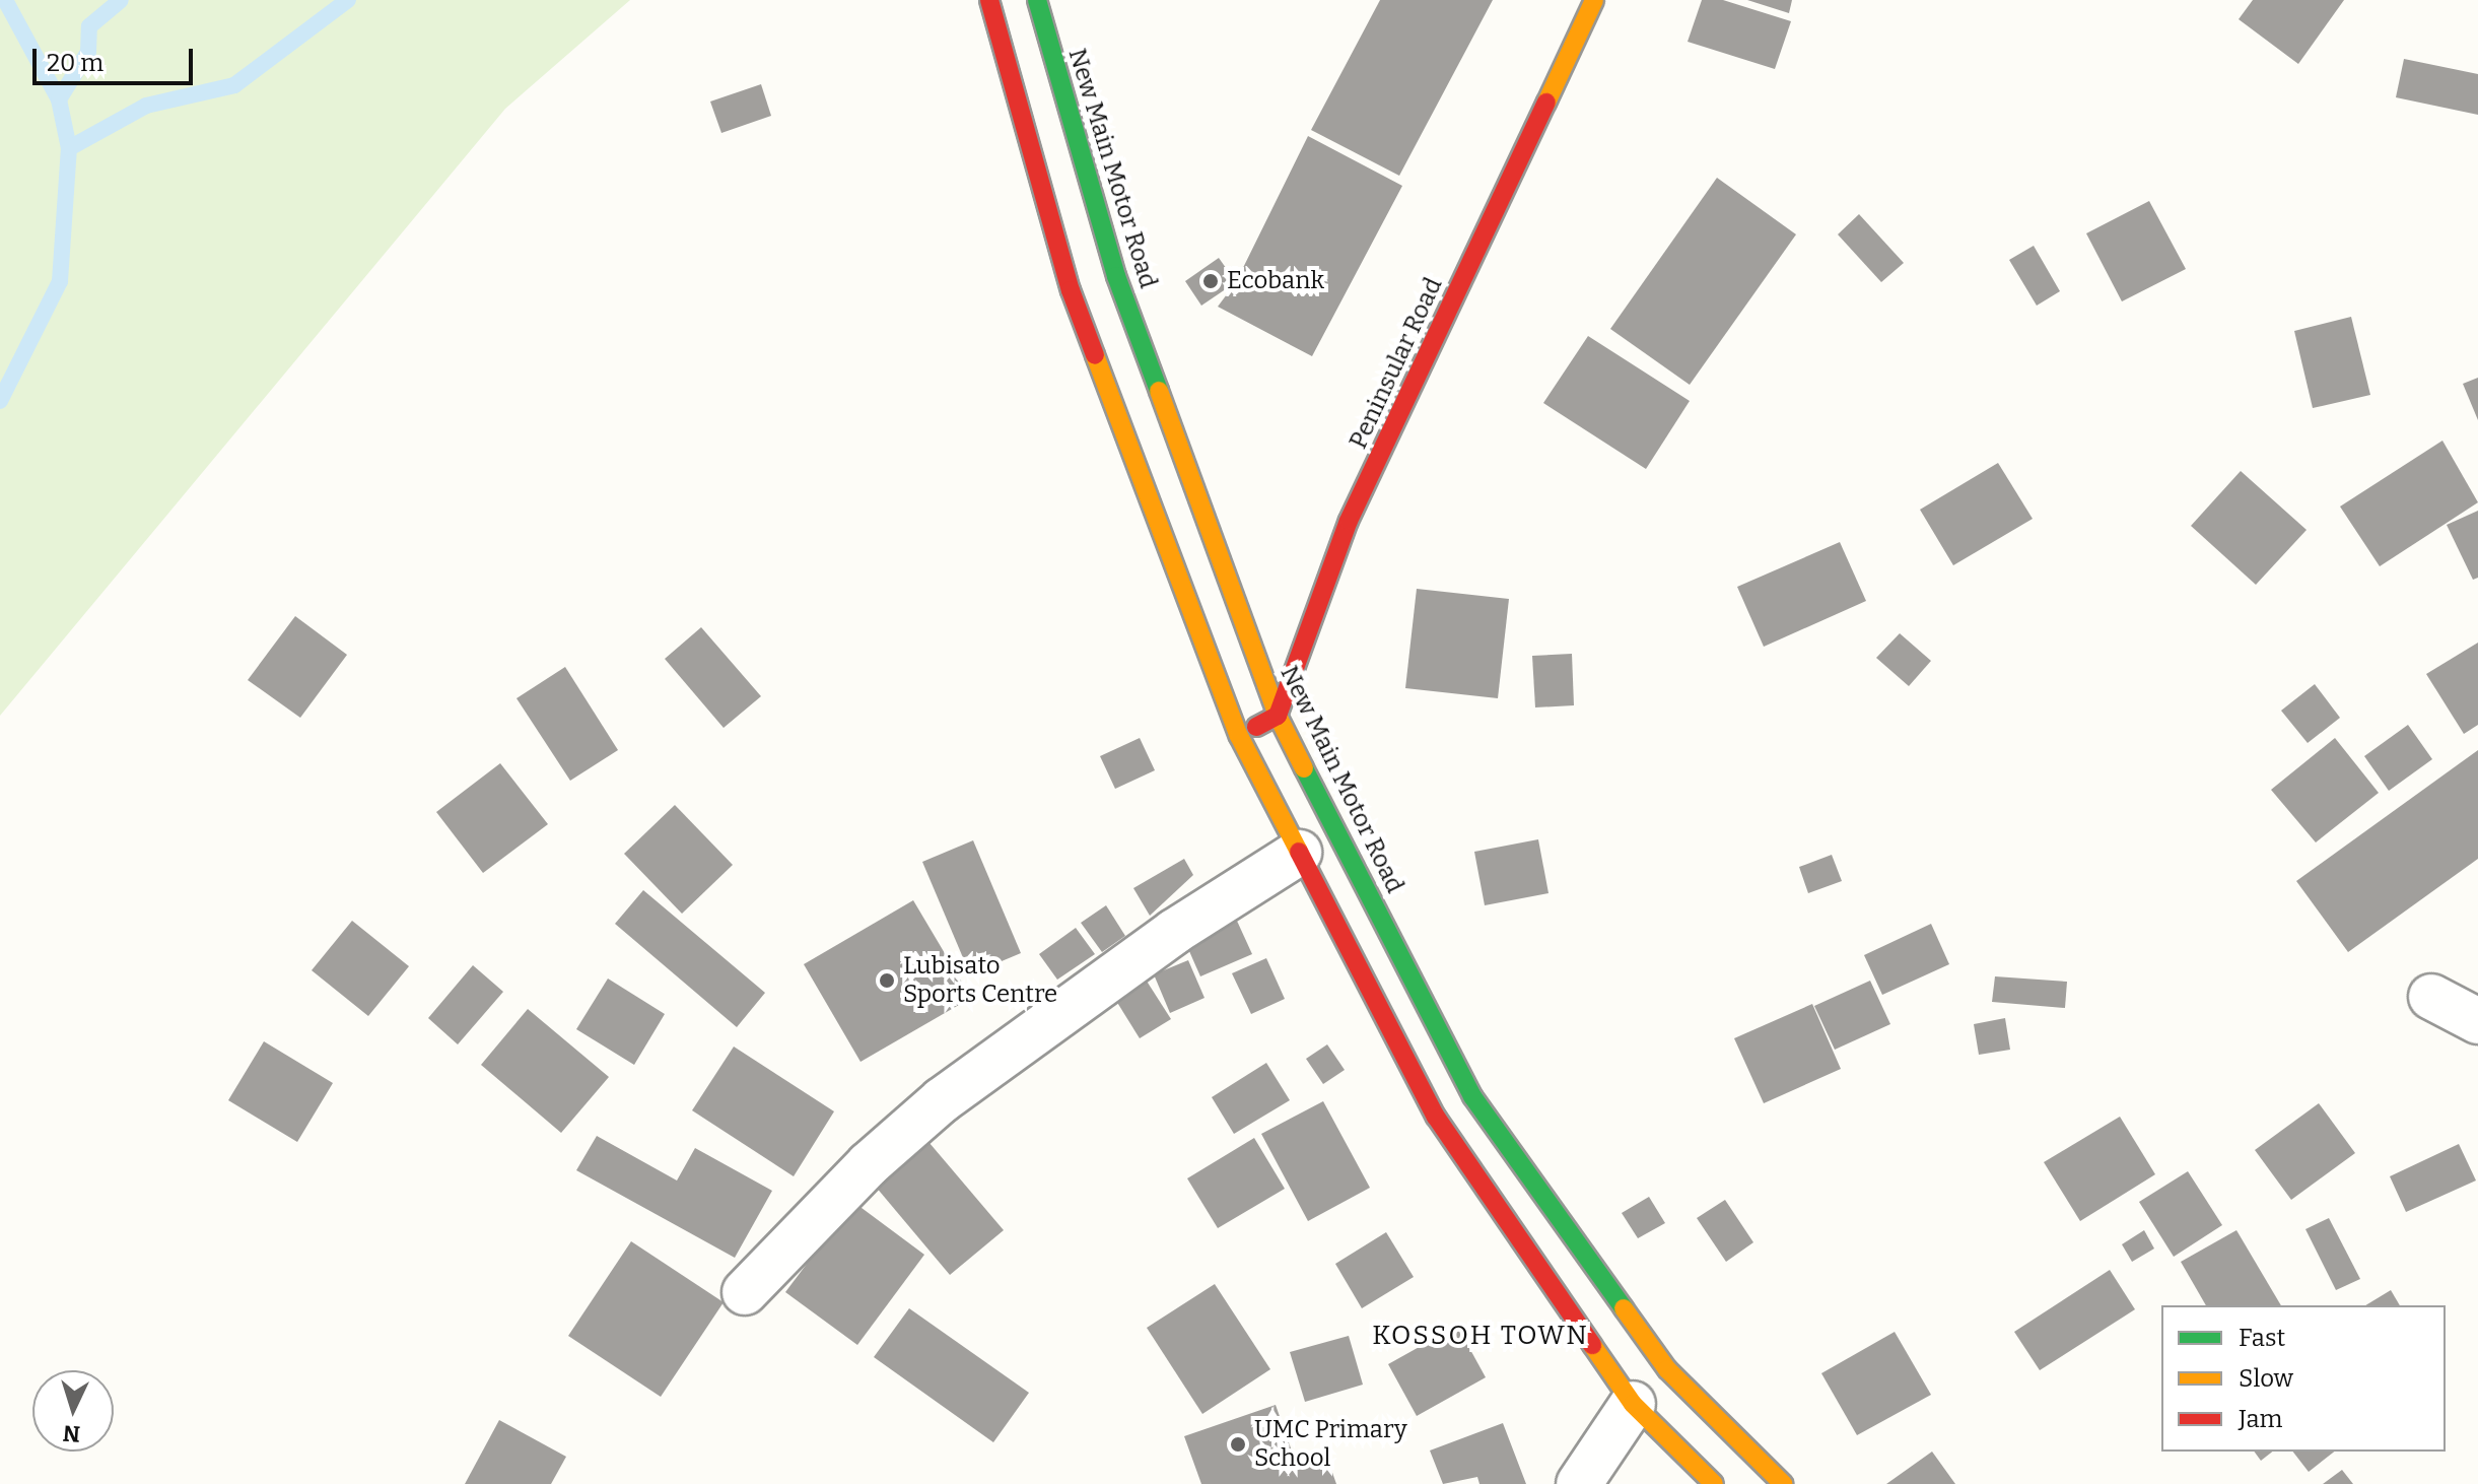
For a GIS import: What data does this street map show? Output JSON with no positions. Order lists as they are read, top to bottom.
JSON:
{
  "streets": {
    "main road": ["New Main Motor Road", "Peninsular Road"]
  },
  "crossings": [
    ["New Main Motor Road", "Peninsular Road"]
  ],
  "districts": ["KOSSOH TOWN"],
  "places": ["Ecobank", "Lubisato Sports Centre", "UMC Primary School"],
  "legend": ["Fast", "Slow", "Jam"],
  "scale_bar": "20 m",
  "north": "bottom"
}
